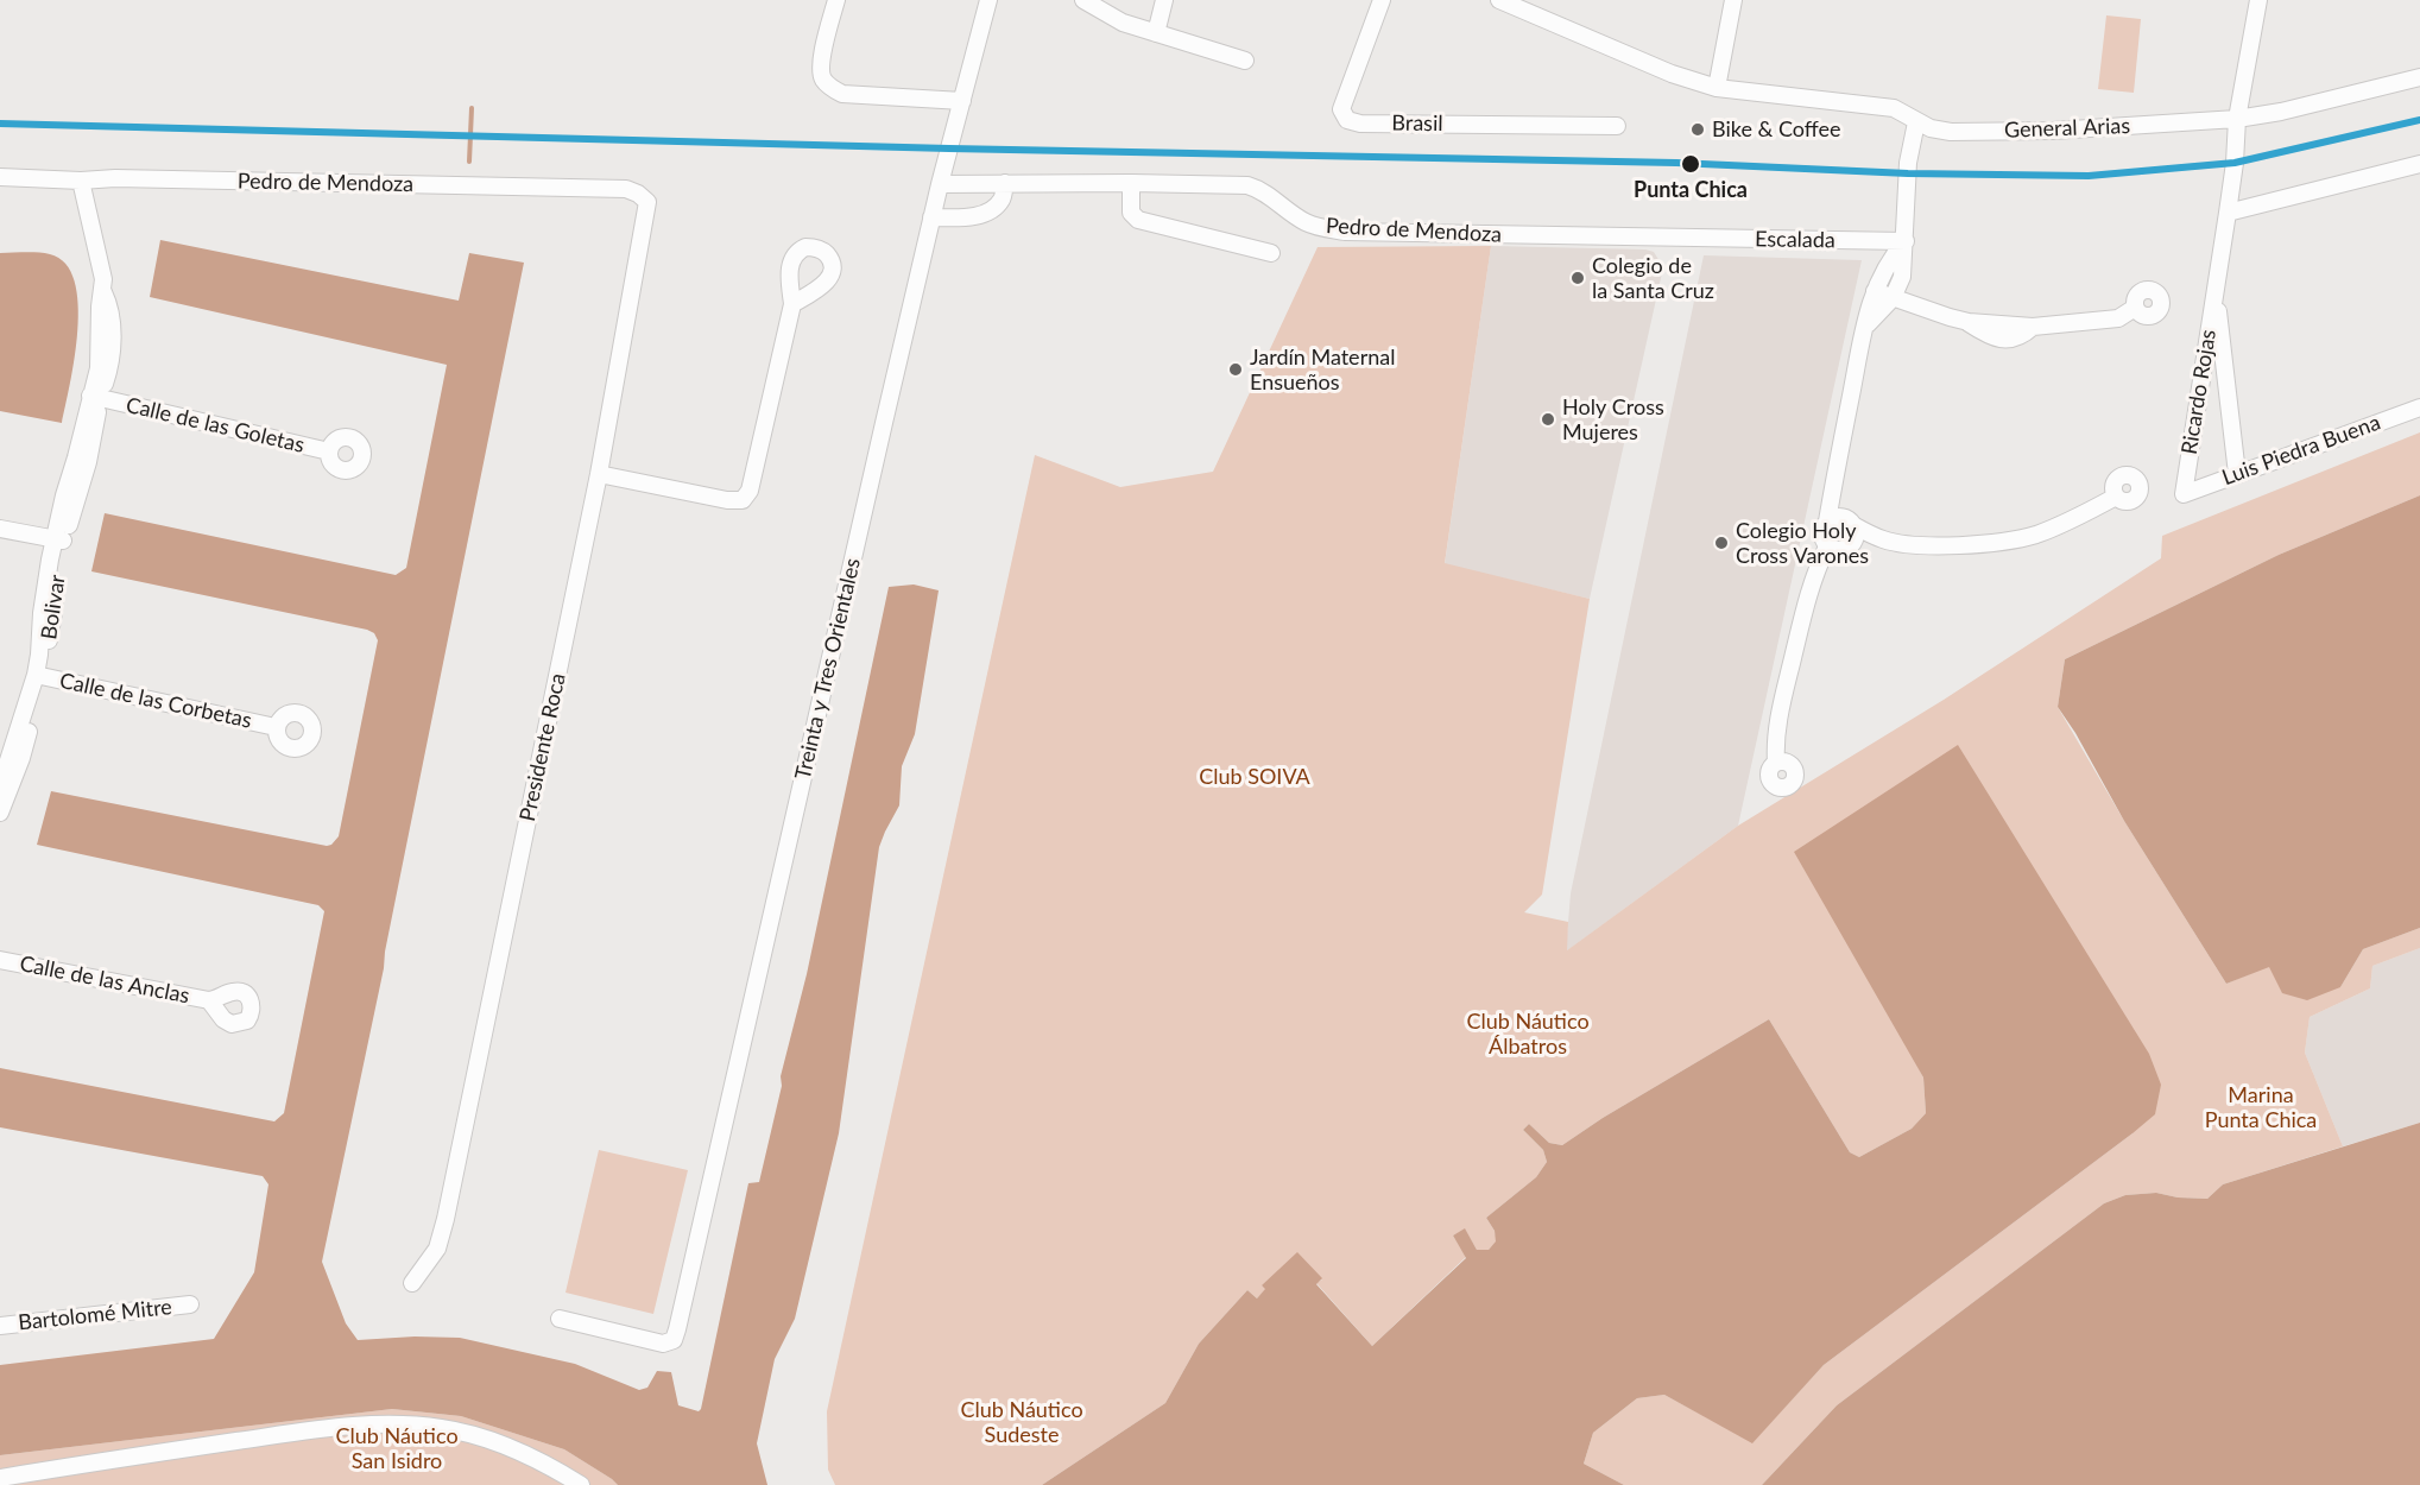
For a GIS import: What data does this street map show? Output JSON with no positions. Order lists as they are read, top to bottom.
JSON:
{
  "streets": {
    "street": [
      "Brasil",
      "General Arias",
      "Pedro de Mendoza",
      "Escalada",
      "Ricardo Rojas",
      "Calle de las Goletas",
      "Luis Piedra Buena",
      "Bolivar",
      "Treinta y Tres Orientales",
      "Calle de las Corbetas",
      "Presidente Roca",
      "Calle de las Anclas",
      "Bartolomé Mitre"
    ]
  },
  "crossings": [
    ["General Arias", "Ricardo Rojas"],
    ["Pedro de Mendoza", "Escalada"],
    ["Pedro de Mendoza", "Bolivar"],
    ["Pedro de Mendoza", "Treinta y Tres Orientales"],
    ["Pedro de Mendoza", "Presidente Roca"],
    ["Ricardo Rojas", "Luis Piedra Buena"],
    ["Calle de las Goletas", "Bolivar"],
    ["Bolivar", "Calle de las Corbetas"]
  ],
  "parks": [
    "Club SOIVA",
    "Club Náutico Álbatros",
    "Marina Punta Chica",
    "Club Náutico Sudeste",
    "Club Náutico San Isidro"
  ],
  "places": [
    "Bike & Coffee",
    "Punta Chica",
    "Colegio de la Santa Cruz",
    "Jardín Maternal Ensueños",
    "Holy Cross Mujeres",
    "Colegio Holy Cross Varones"
  ]
}
